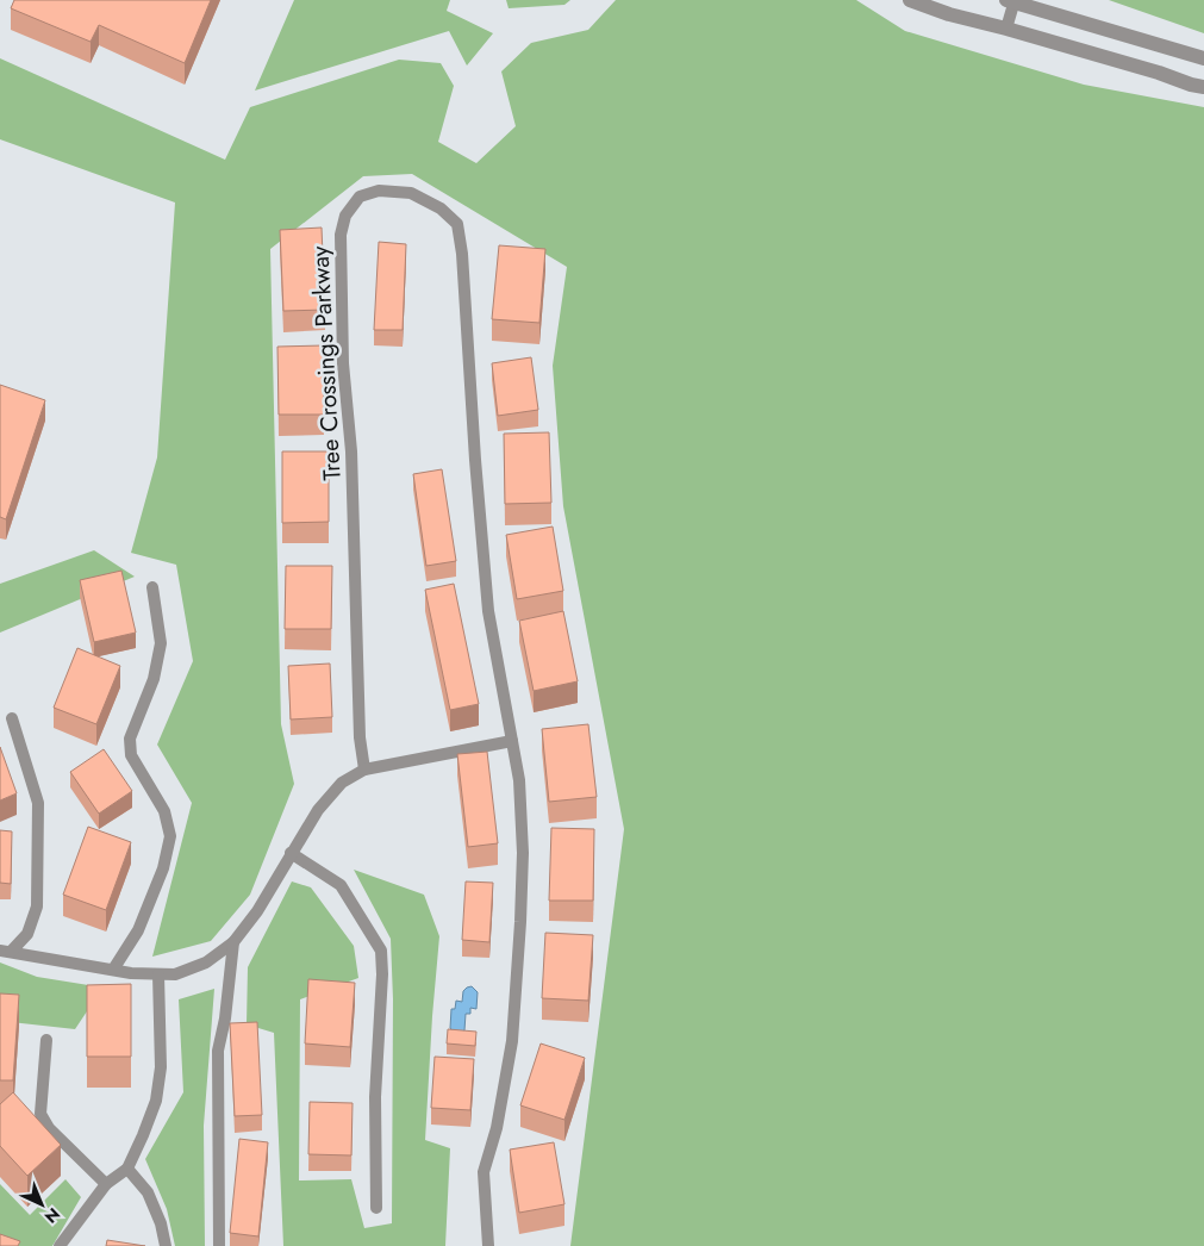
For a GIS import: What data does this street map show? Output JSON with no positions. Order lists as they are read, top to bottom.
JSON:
{
  "streets": {
    "street": ["Tree Crossings Parkway"]
  },
  "north": "bottom right"
}
